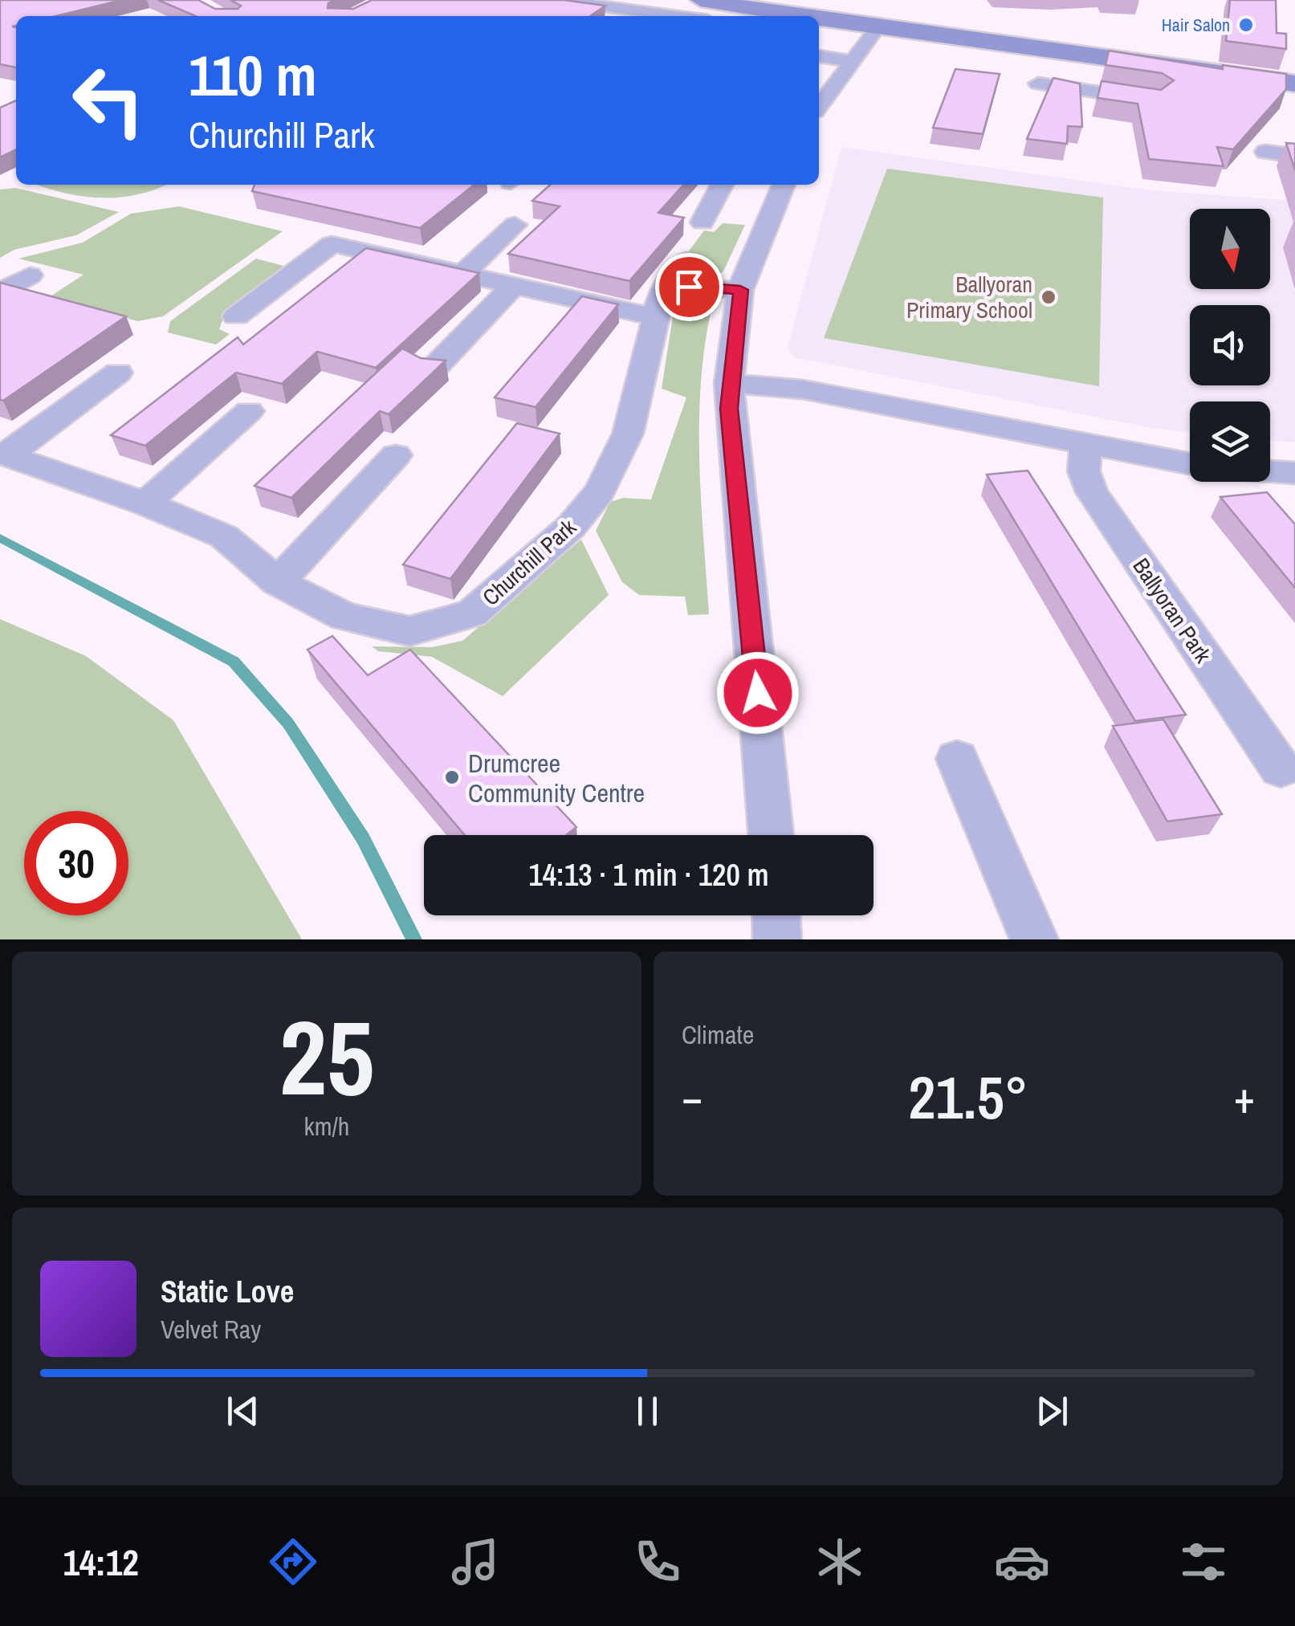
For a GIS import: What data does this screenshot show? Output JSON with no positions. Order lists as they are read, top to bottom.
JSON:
{
  "streets": {
    "street": ["Churchill Park", "Ballyoran Park"]
  },
  "places": ["Hair Salon", "Ballyoran Primary School", "Drumcree Community Centre"],
  "north": "bottom",
  "page": {
    "turn": ["110 m", "Churchill Park"],
    "limit": "30",
    "trip": "14:13 · 1 min · 120 m",
    "tile": [
      ["25", "km/h"],
      "Climate"
    ],
    "heat": ["−", "21.5°", "+"],
    "song": ["Static Love", "Velvet Ray"],
    "tabs": "14:12"
  }
}
